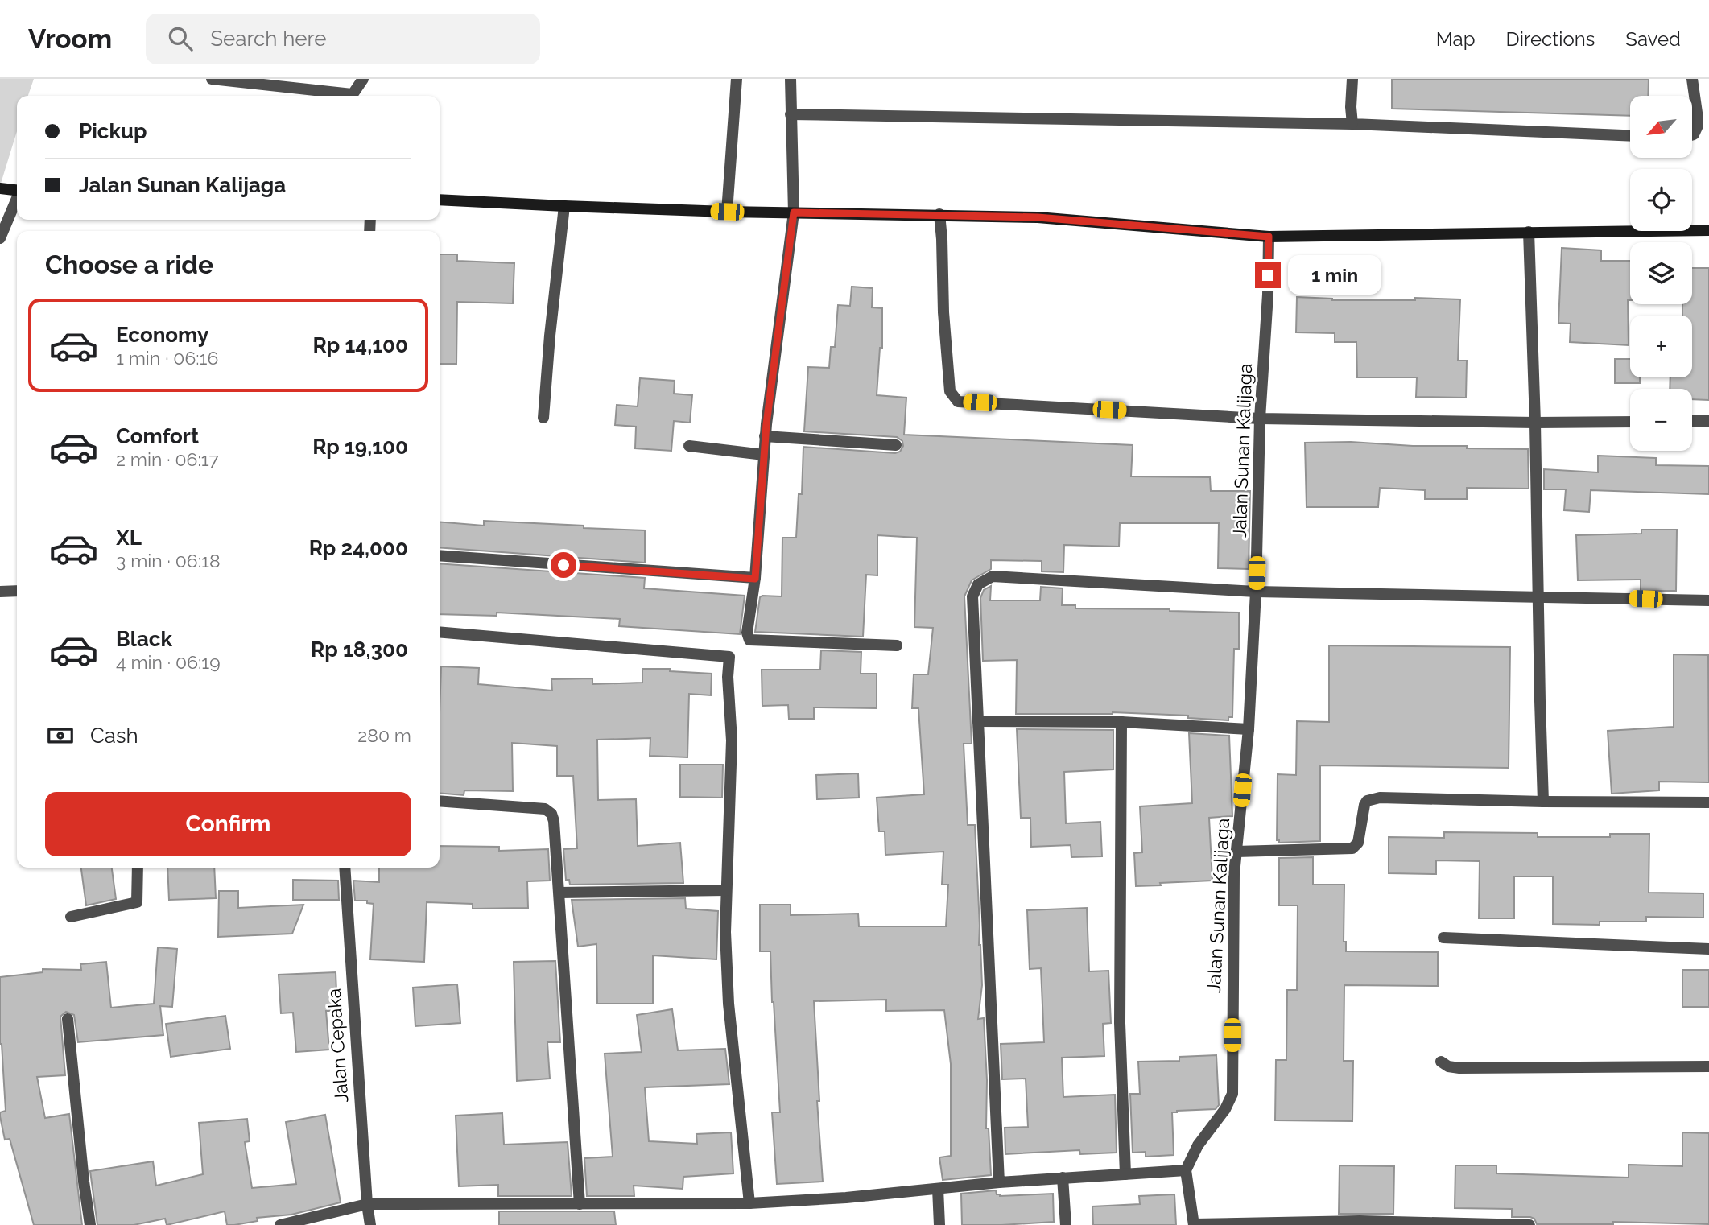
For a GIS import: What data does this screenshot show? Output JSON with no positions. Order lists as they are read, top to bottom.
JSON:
{
  "streets": {
    "street": ["Jalan Sunan Kalijaga", "Jalan Cepaka"]
  },
  "north": "bottom left",
  "page": {
    "header": "Vroom",
    "search": "Search here",
    "nav": ["Map", "Directions", "Saved"],
    "map_buttons": ["+", "−"],
    "banner": ["Pickup", "Jalan Sunan Kalijaga"],
    "heading": "Choose a ride",
    "bubble": "1 min",
    "list": [
      {
        "name": "Economy",
        "note": "1 min · 06:16",
        "value": "Rp 14,100"
      },
      {
        "name": "Comfort",
        "note": "2 min · 06:17",
        "value": "Rp 19,100"
      },
      {
        "name": "XL",
        "note": "3 min · 06:18",
        "value": "Rp 24,000"
      },
      {
        "name": "Black",
        "note": "4 min · 06:19",
        "value": "Rp 18,300"
      }
    ],
    "pay": ["Cash", "280 m"],
    "buttons": "Confirm"
  }
}
